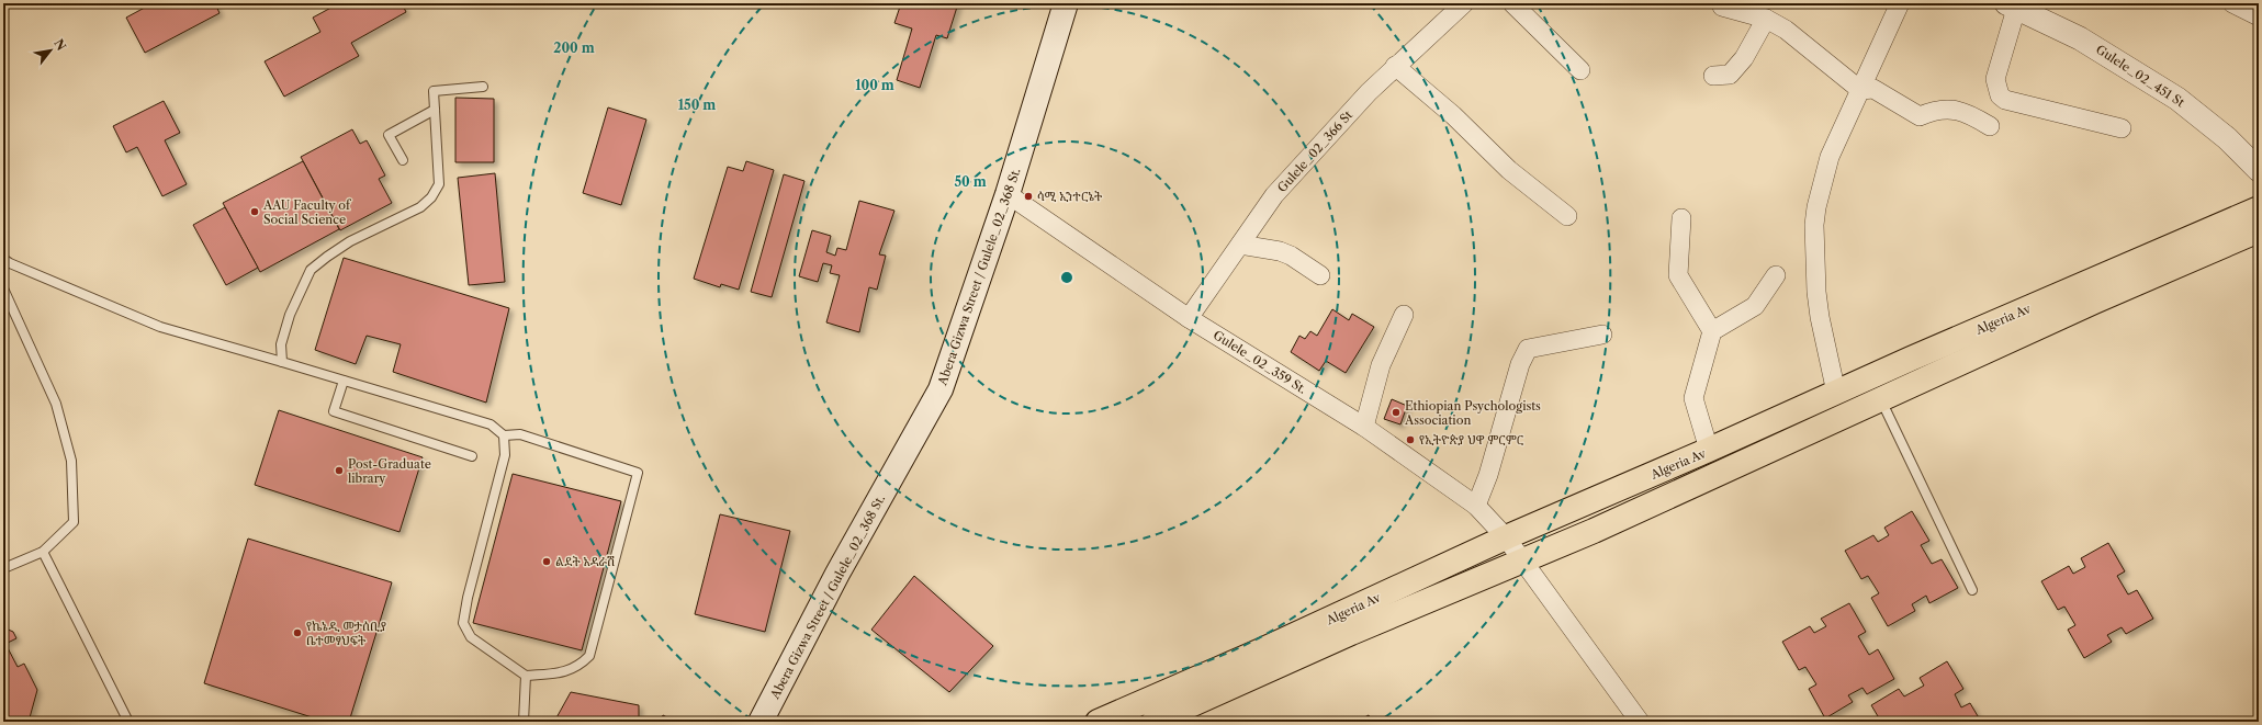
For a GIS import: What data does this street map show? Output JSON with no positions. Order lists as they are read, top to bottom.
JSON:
{
  "streets": {
    "main road": ["Abera Gizwa Street / Gulele_02_368 St.", "Algeria Av"],
    "street": ["Gulele_02_451 St", "Gulele_02_366 St", "Gulele_02_359 St."]
  },
  "crossings": [
    ["Gulele_02_366 St", "Gulele_02_359 St."],
    ["Abera Gizwa Street / Gulele_02_368 St.", "Gulele_02_359 St."],
    ["Algeria Av", "Gulele_02_359 St."]
  ],
  "places": [
    "ሳሚ ኢንተርኔት",
    "AAU Faculty of Social Science",
    "Ethiopian Psychologists Association",
    "የኢትዮጵያ ህዋ ምርምር",
    "Post-Graduate library",
    "ልደት አዳራሽ",
    "የኬኔዲ መታሰቢያ ቤተመፃህፍት"
  ],
  "north": "top right",
  "rings": [
    "200 m",
    "100 m",
    "150 m",
    "50 m"
  ]
}
